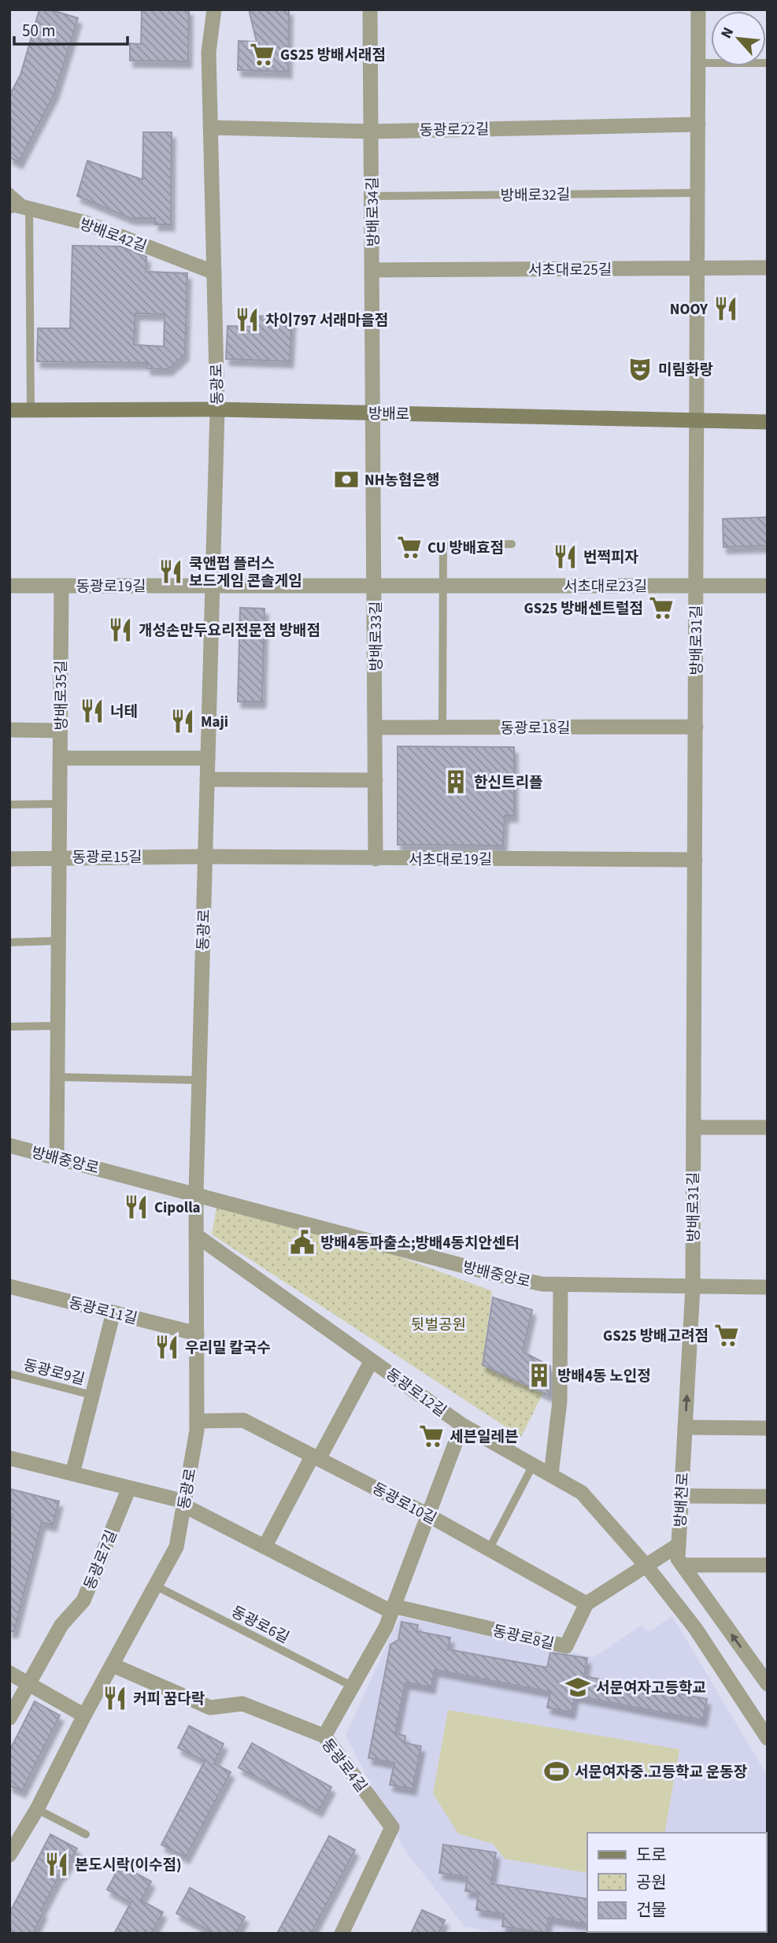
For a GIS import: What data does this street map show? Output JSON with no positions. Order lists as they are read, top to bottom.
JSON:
{
  "streets": {
    "main road": ["방배로"],
    "street": [
      "동광로22길",
      "방배로34길",
      "방배로42길",
      "서초대로25길",
      "동광로",
      "동광로19길",
      "서초대로23길",
      "방배로33길",
      "방배로31길",
      "방배로35길",
      "동광로18길",
      "동광로15길",
      "서초대로19길",
      "방배중앙로",
      "동광로11길",
      "동광로12길",
      "방배천로",
      "동광로10길",
      "동광로7길",
      "동광로8길",
      "동광로4길"
    ],
    "lane": ["방배로32길", "동광로9길", "동광로6길"]
  },
  "crossings": [
    ["동광로22길", "방배로34길"],
    ["동광로22길", "동광로"],
    ["방배로32길", "방배로34길"],
    ["방배로34길", "서초대로25길"],
    ["방배로34길", "방배로"],
    ["방배로34길", "방배로33길"],
    ["방배로42길", "동광로"],
    ["동광로", "방배로"],
    ["동광로", "동광로19길"],
    ["동광로", "서초대로23길"],
    ["동광로", "동광로15길"],
    ["동광로", "서초대로19길"],
    ["동광로", "방배중앙로"],
    ["동광로", "동광로11길"],
    ["동광로", "동광로12길"],
    ["동광로", "동광로10길"],
    ["동광로", "동광로6길"],
    ["동광로", "동광로8길"],
    ["동광로", "동광로4길"],
    ["방배로", "방배로33길"],
    ["방배로", "방배로31길"],
    ["동광로19길", "서초대로23길"],
    ["동광로19길", "방배로35길"],
    ["서초대로23길", "방배로33길"],
    ["서초대로23길", "방배로31길"],
    ["방배로33길", "동광로18길"],
    ["방배로33길", "서초대로19길"],
    ["방배로31길", "동광로18길"],
    ["방배로31길", "서초대로19길"],
    ["방배로31길", "방배중앙로"],
    ["방배로31길", "방배천로"],
    ["방배로35길", "동광로15길"],
    ["방배로35길", "방배중앙로"],
    ["동광로15길", "서초대로19길"],
    ["방배중앙로", "방배천로"],
    ["동광로10길", "동광로8길"]
  ],
  "parks": ["뒷벌공원"],
  "places": {
    "supermarket": [
      "GS25 방배서래점",
      "CU 방배효점",
      "GS25 방배센트럴점",
      "GS25 방배고려점",
      "세븐일레븐"
    ],
    "restaurant": [
      "NOOY",
      "차이797 서래마을점",
      "번쩍피자",
      "쿡앤펍 플러스 보드게임 콘솔게임",
      "개성손만두요리전문점 방배점",
      "너테",
      "Maji",
      "Cipolla",
      "우리밀 칼국수",
      "커피 꿈다락",
      "본도시락(이수점)"
    ],
    "theatre": ["미림화랑"],
    "bank": ["NH농협은행"],
    "building": ["한신트리플", "방배4동 노인정"],
    "public building": ["방배4동파출소;방배4동치안센터"],
    "school or university": ["서문여자고등학교"],
    "sports": ["서문여자중.고등학교 운동장"]
  },
  "legend": ["도로", "공원", "건물"],
  "scale_bar": "50 m",
  "north": "top left"
}
